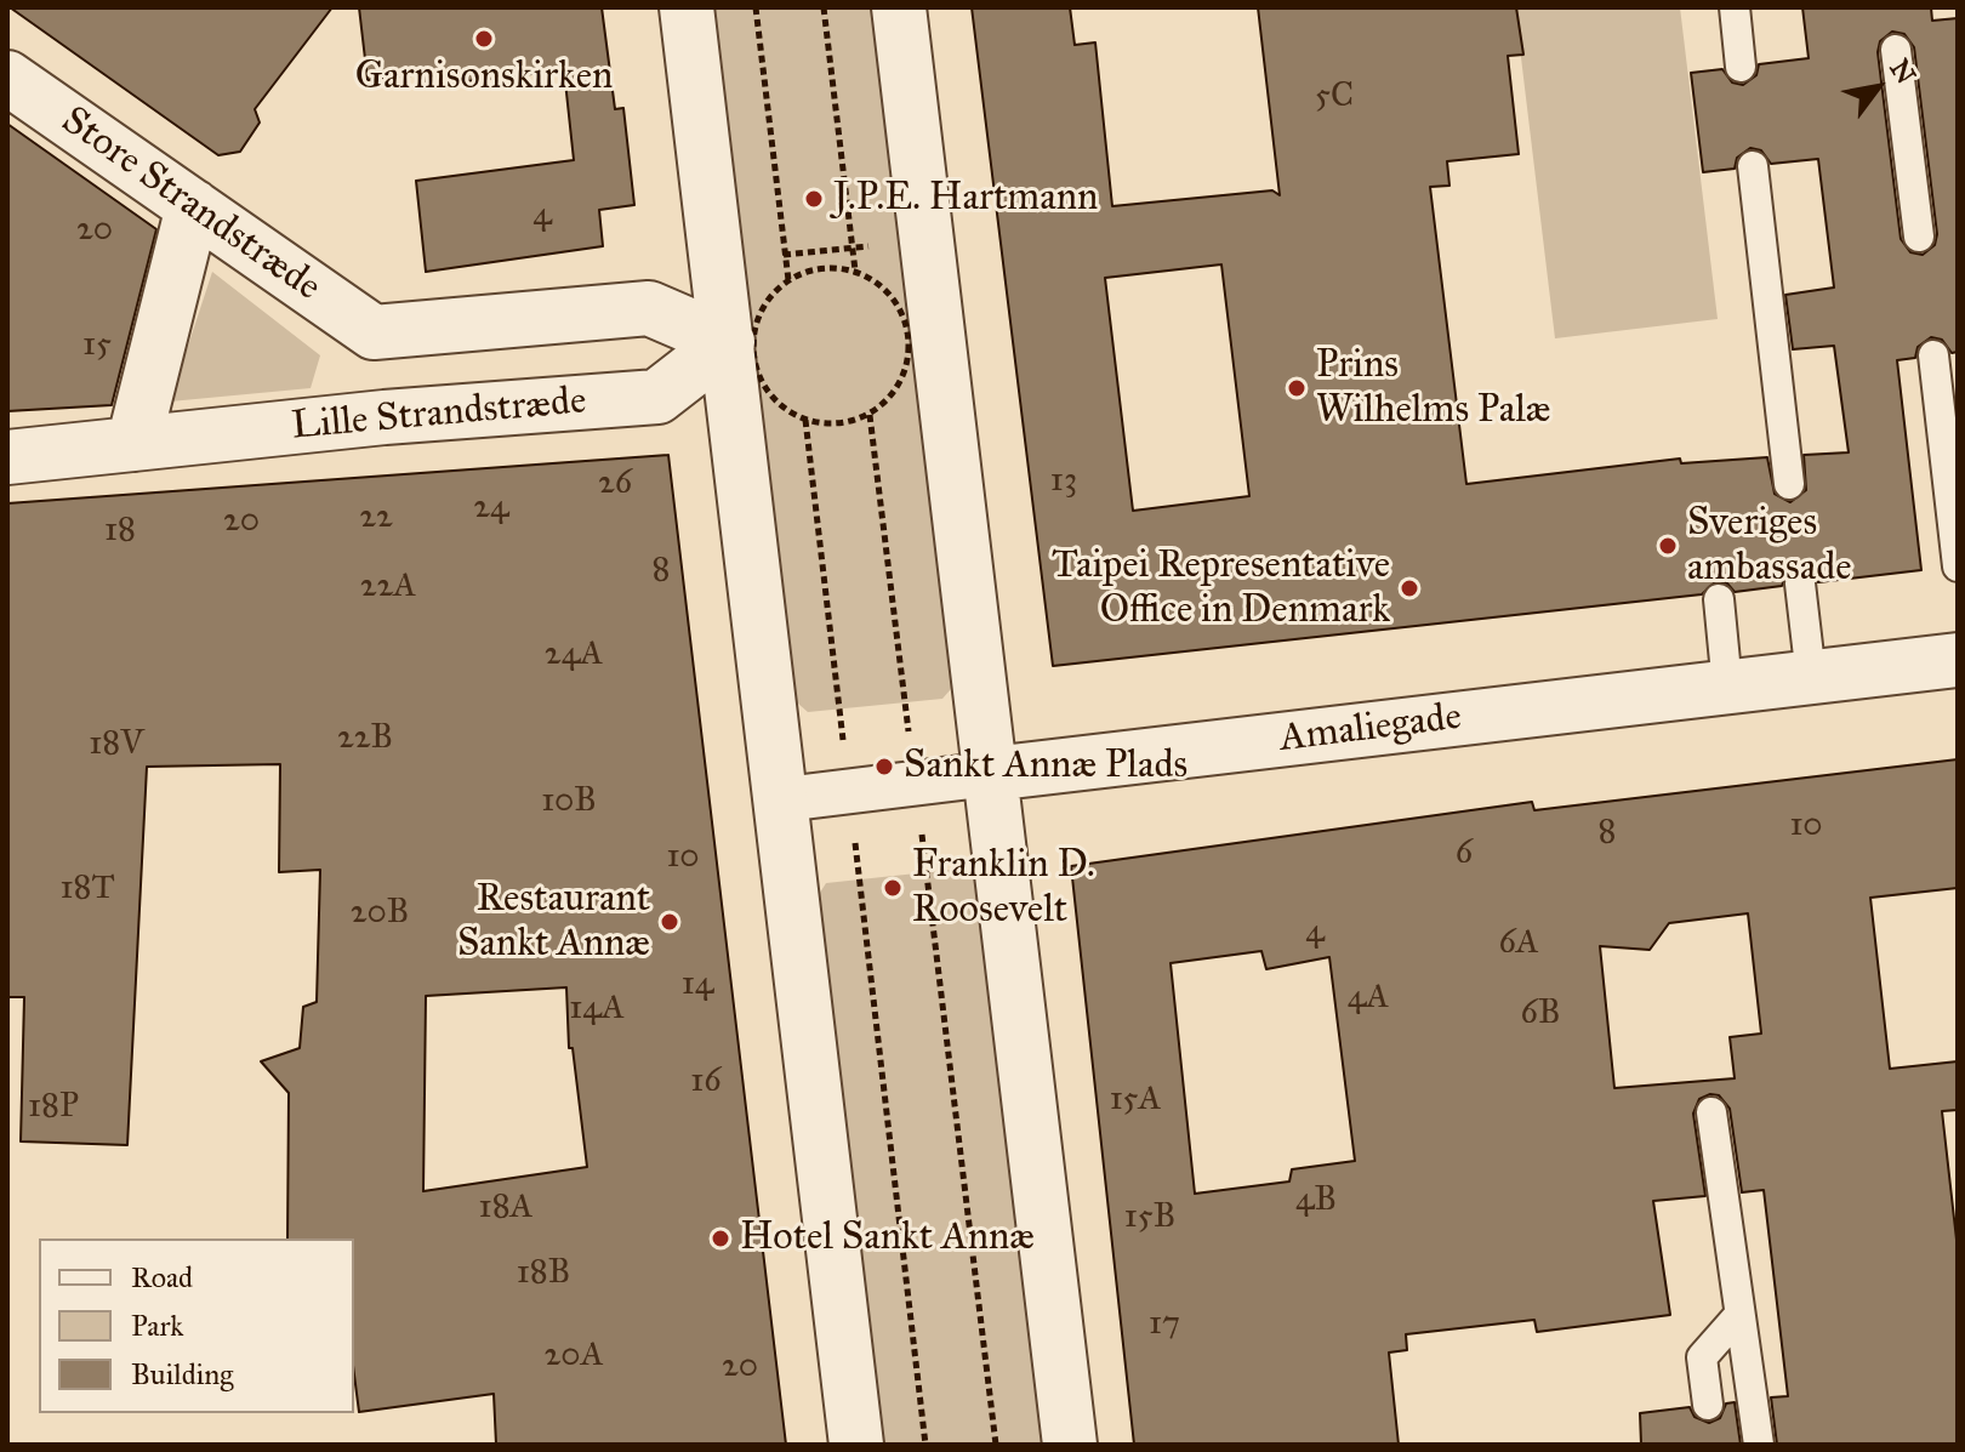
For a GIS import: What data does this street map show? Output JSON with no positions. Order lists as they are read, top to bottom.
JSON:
{
  "streets": {
    "street": ["Store Strandstræde", "Lille Strandstræde", "Amaliegade"]
  },
  "places": [
    "Garnisonskirken",
    "J.P.E. Hartmann",
    "Prins Wilhelms Palæ",
    "Sveriges ambassade",
    "Taipei Representative Office in Denmark",
    "Sankt Annæ Plads",
    "Franklin D. Roosevelt",
    "Restaurant Sankt Annæ",
    "Hotel Sankt Annæ"
  ],
  "house_numbers": [
    "5C",
    "4",
    "20",
    "15",
    "13",
    "26",
    "24",
    "22",
    "20",
    "18",
    "8",
    "22A",
    "24A",
    "22B",
    "18V",
    "10B",
    "10",
    "8",
    "6",
    "10",
    "18T",
    "20B",
    "4",
    "6A",
    "14",
    "4A",
    "14A",
    "6B",
    "16",
    "15A",
    "18P",
    "4B",
    "18A",
    "15B",
    "18B",
    "17",
    "20A",
    "20"
  ],
  "legend": ["Road", "Park", "Building"],
  "north": "top right"
}
